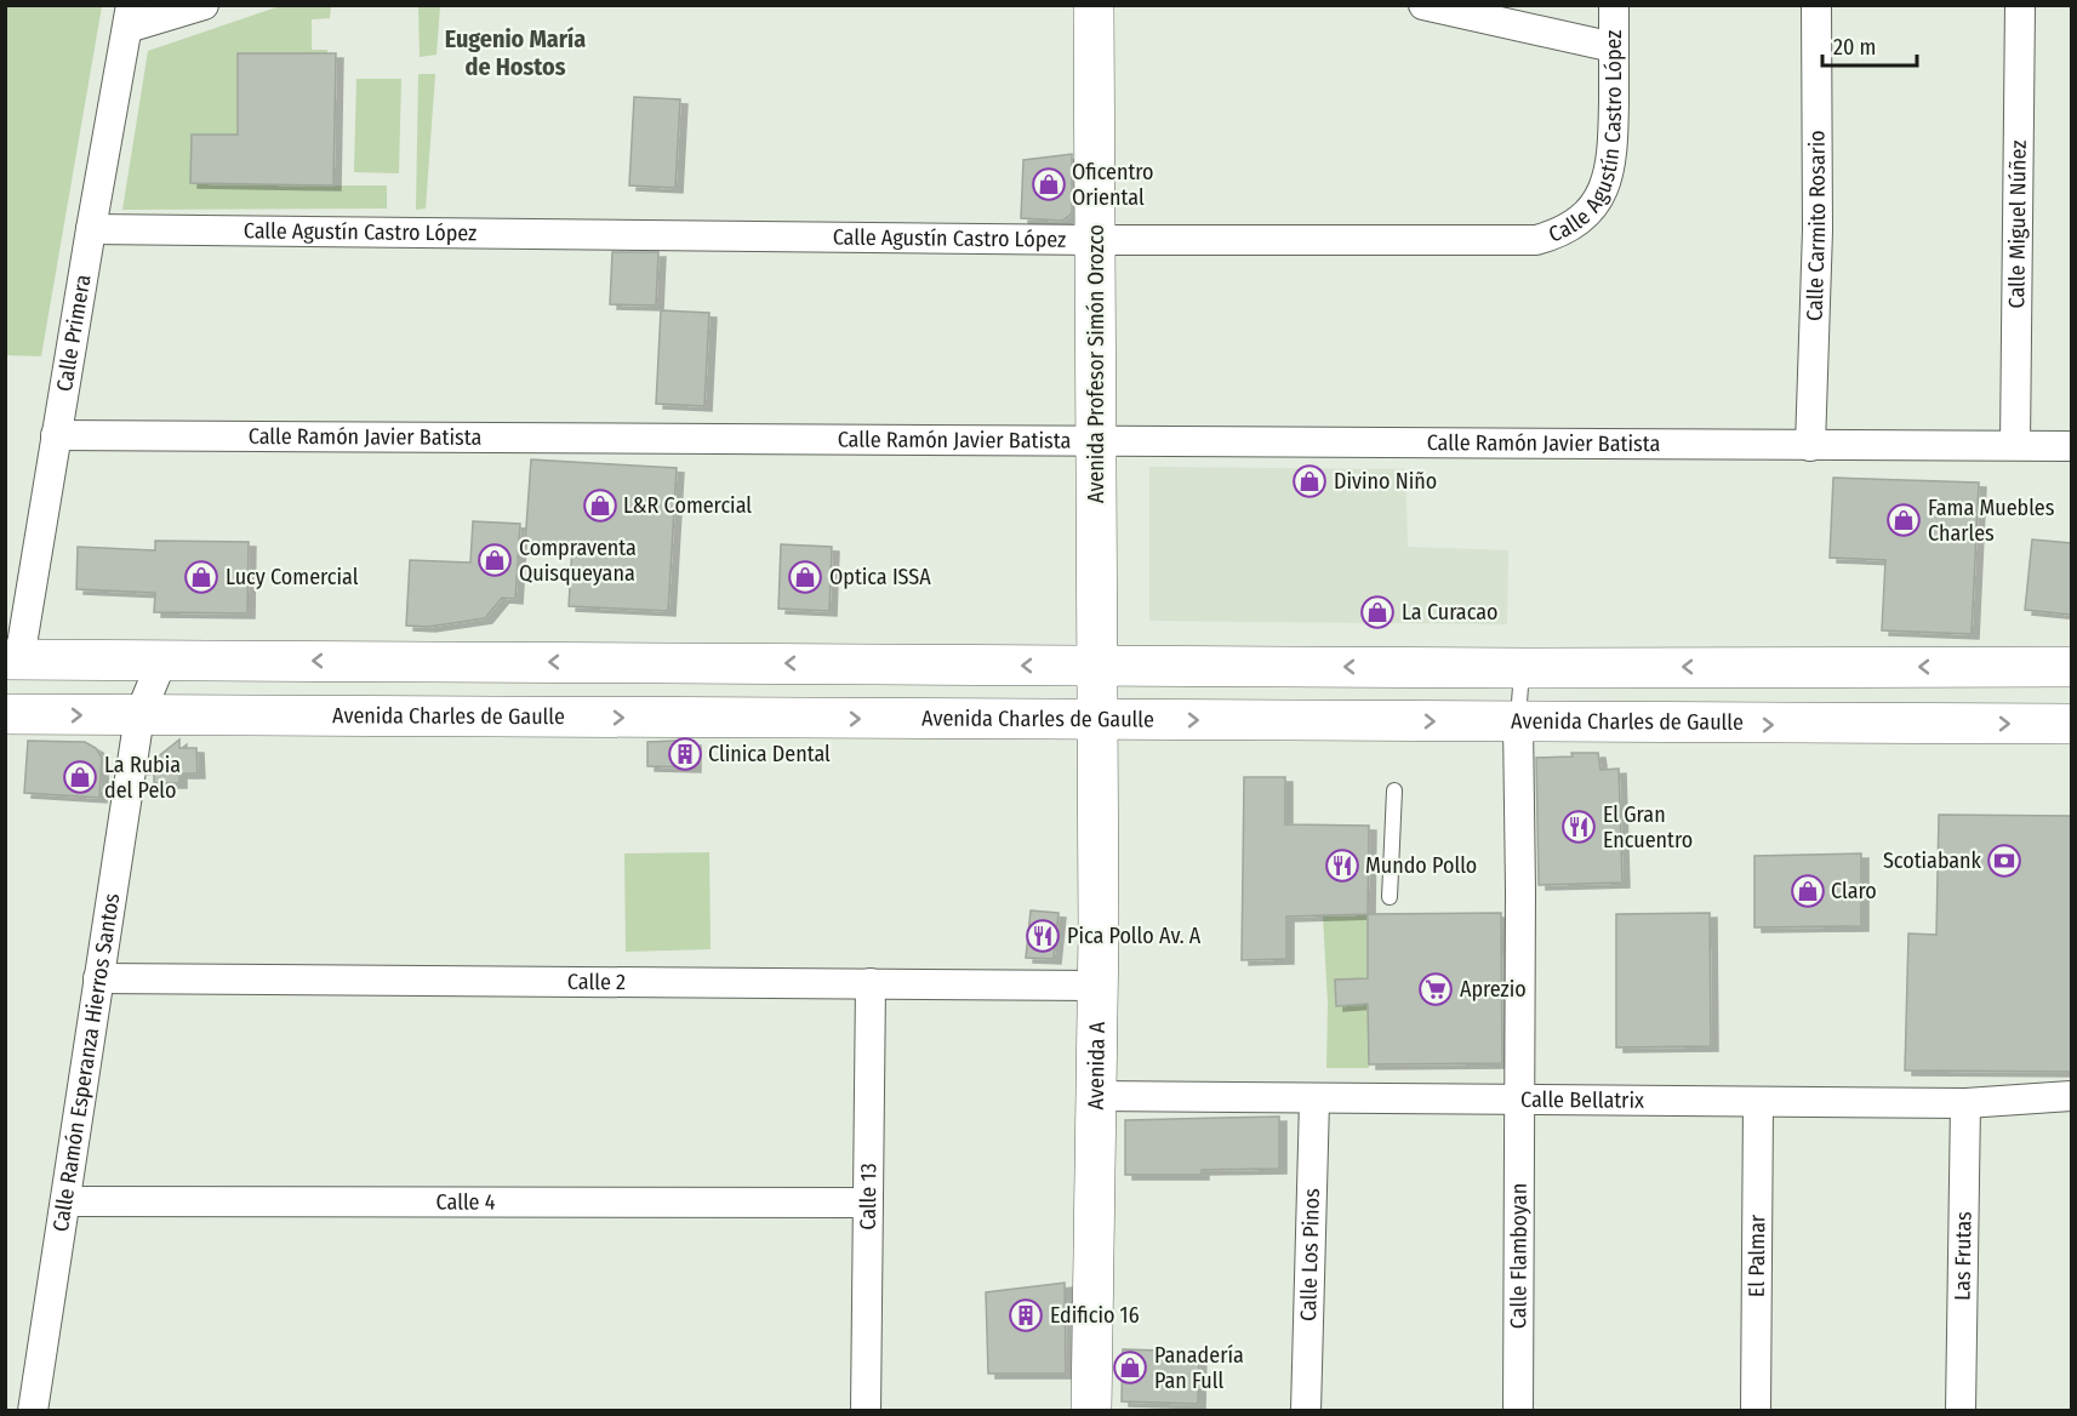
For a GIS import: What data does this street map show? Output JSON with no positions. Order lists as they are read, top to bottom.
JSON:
{
  "streets": {
    "main road": ["Avenida Profesor Simón Orozco", "Avenida Charles de Gaulle", "Avenida A"],
    "street": [
      "Calle Agustín Castro López",
      "Calle Carmito Rosario",
      "Calle Miguel Núñez",
      "Calle Primera",
      "Calle Ramón Javier Batista",
      "Calle 2",
      "Calle Ramón Esperanza Hierros Santos",
      "Calle Bellatrix",
      "Calle 13",
      "Calle 4",
      "Calle Los Pinos",
      "Calle Flamboyan",
      "El Palmar",
      "Las Frutas"
    ]
  },
  "crossings": [
    ["Calle Agustín Castro López", "Calle Primera"],
    ["Calle Agustín Castro López", "Avenida Profesor Simón Orozco"],
    ["Calle Carmito Rosario", "Calle Ramón Javier Batista"],
    ["Calle Miguel Núñez", "Calle Ramón Javier Batista"],
    ["Calle Primera", "Calle Ramón Javier Batista"],
    ["Avenida Profesor Simón Orozco", "Calle Ramón Javier Batista"],
    ["Avenida Profesor Simón Orozco", "Avenida Charles de Gaulle"],
    ["Avenida Profesor Simón Orozco", "Avenida A"],
    ["Avenida Charles de Gaulle", "Calle Ramón Esperanza Hierros Santos"],
    ["Avenida Charles de Gaulle", "Avenida A"],
    ["Avenida Charles de Gaulle", "Calle Flamboyan"],
    ["Calle 2", "Calle Ramón Esperanza Hierros Santos"],
    ["Calle 2", "Avenida A"],
    ["Calle 2", "Calle 13"],
    ["Calle Ramón Esperanza Hierros Santos", "Calle 4"],
    ["Avenida A", "Calle Bellatrix"],
    ["Calle Bellatrix", "Calle Los Pinos"],
    ["Calle Bellatrix", "Calle Flamboyan"],
    ["Calle Bellatrix", "El Palmar"],
    ["Calle Bellatrix", "Las Frutas"],
    ["Calle 13", "Calle 4"]
  ],
  "districts": ["Eugenio María de Hostos"],
  "places": {
    "shop": [
      "Oficentro Oriental",
      "Divino Niño",
      "L&R Comercial",
      "Fama Muebles Charles",
      "Compraventa Quisqueyana",
      "Lucy Comercial",
      "Optica ISSA",
      "La Curacao",
      "La Rubia del Pelo",
      "Claro",
      "Panadería Pan Full"
    ],
    "building": ["Clinica Dental", "Edificio 16"],
    "restaurant": ["El Gran Encuentro", "Mundo Pollo", "Pica Pollo Av. A"],
    "bank": ["Scotiabank"],
    "supermarket": ["Aprezio"]
  },
  "scale_bar": "20 m"
}
